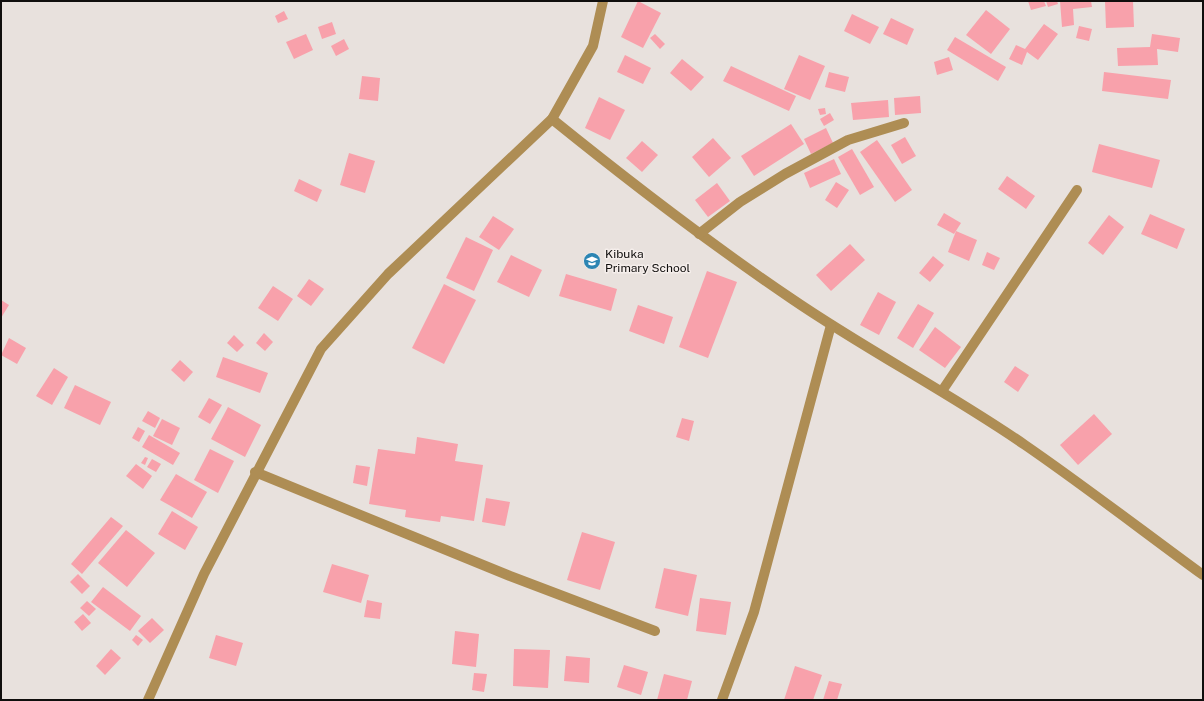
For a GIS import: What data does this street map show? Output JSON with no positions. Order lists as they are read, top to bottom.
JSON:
{
  "places": {
    "school or university": ["Kibuka Primary School"]
  }
}
